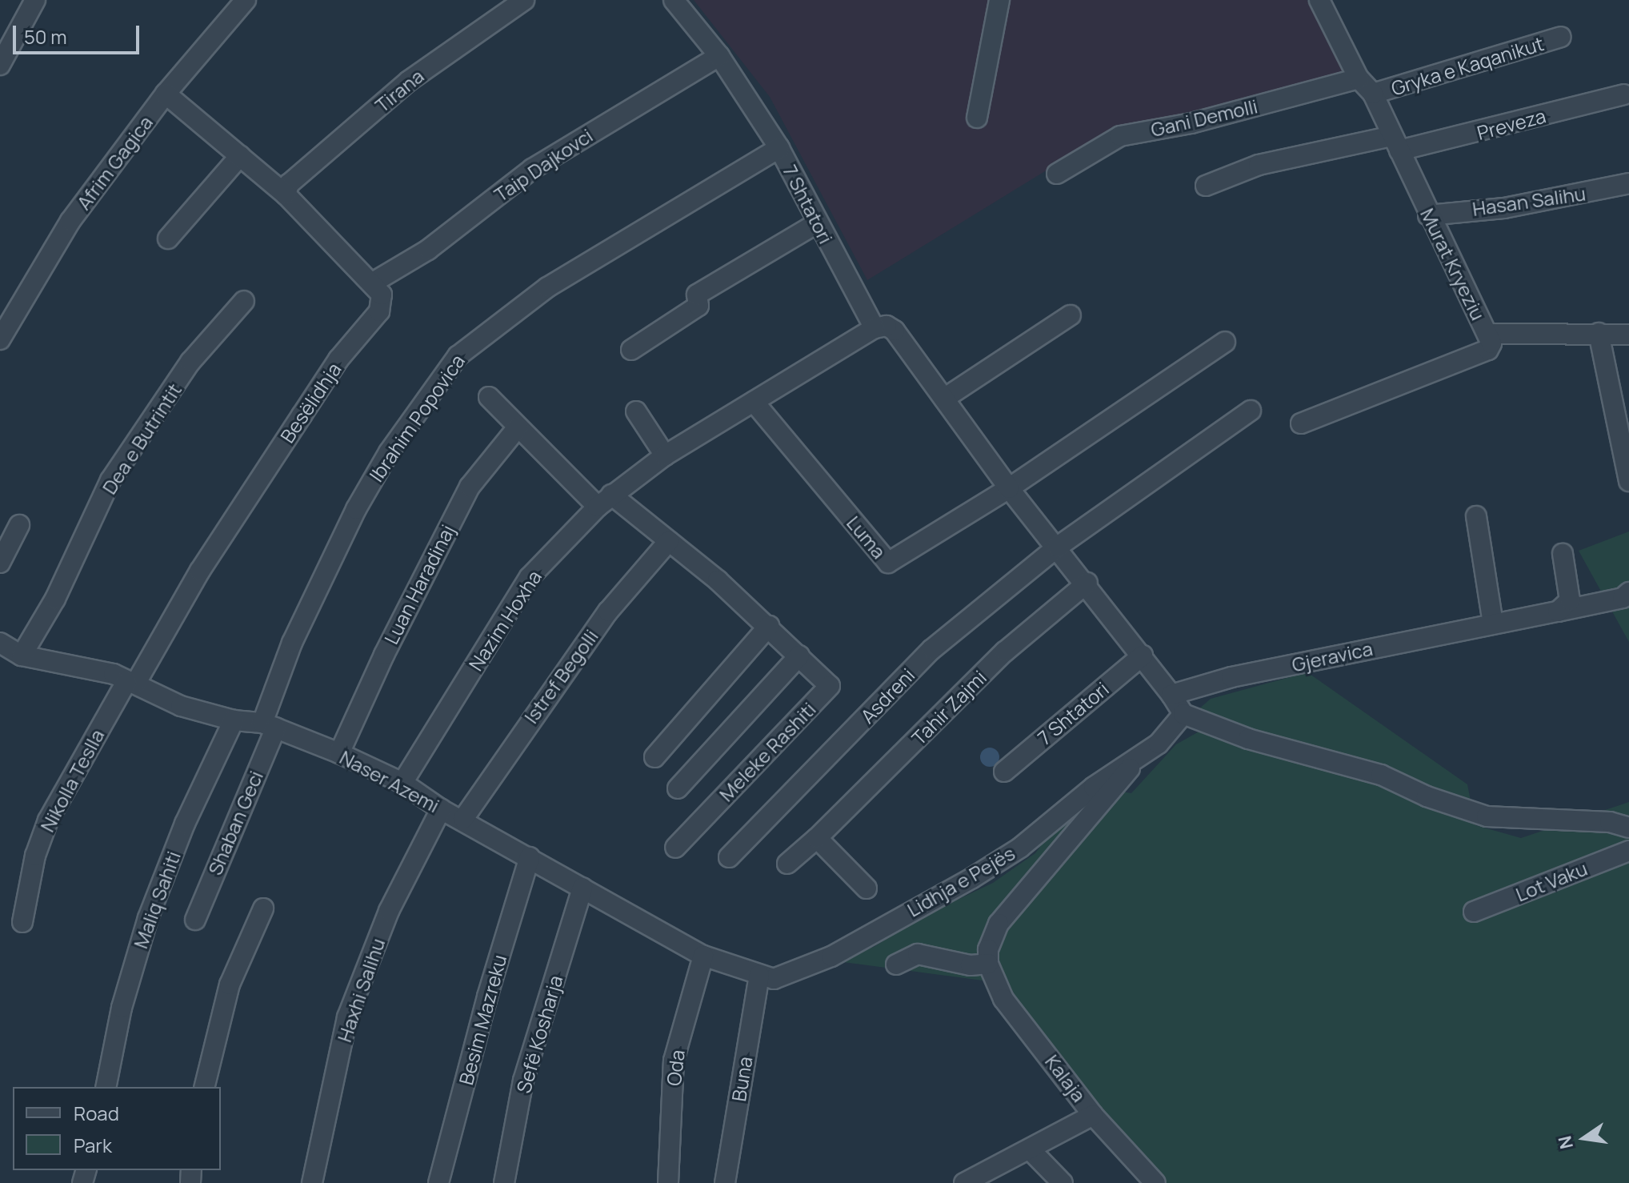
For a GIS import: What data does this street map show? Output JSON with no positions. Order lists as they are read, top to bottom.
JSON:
{
  "streets": {
    "street": [
      "Gryka e Kaqanikut",
      "Tirana",
      "Gani Demolli",
      "Preveza",
      "Afrim Gagica",
      "Taip Dajkovci",
      "Hasan Salihu",
      "7 Shtatori",
      "Murat Kryeziu",
      "Besëlidhja",
      "Ibrahim Popovica",
      "Dea e Butrintit",
      "Luma",
      "Luan Haradinaj",
      "Nazim Hoxha",
      "Gjeravica",
      "Istref Begolli",
      "Asdreni",
      "Tahir Zajmi",
      "Meleke Rashiti",
      "Nikolla Teslla",
      "Naser Azemi",
      "Shaban Geci",
      "Lidhja e Pejës",
      "Lot Vaku",
      "Maliq Sahiti",
      "Haxhi Salihu",
      "Besim Mazreku",
      "Sefë Kosharja",
      "Oda",
      "Kalaja",
      "Buna"
    ]
  },
  "crossings": [
    ["Gryka e Kaqanikut", "Murat Kryeziu"],
    ["Gani Demolli", "Murat Kryeziu"],
    ["Preveza", "Murat Kryeziu"],
    ["Taip Dajkovci", "7 Shtatori"],
    ["Taip Dajkovci", "Besëlidhja"],
    ["Hasan Salihu", "Murat Kryeziu"],
    ["7 Shtatori", "Ibrahim Popovica"],
    ["7 Shtatori", "Nazim Hoxha"],
    ["Besëlidhja", "Nikolla Teslla"],
    ["Besëlidhja", "Naser Azemi"],
    ["Ibrahim Popovica", "Naser Azemi"],
    ["Ibrahim Popovica", "Shaban Geci"],
    ["Dea e Butrintit", "Naser Azemi"],
    ["Luma", "Nazim Hoxha"],
    ["Luan Haradinaj", "Naser Azemi"],
    ["Nazim Hoxha", "Meleke Rashiti"],
    ["Nazim Hoxha", "Naser Azemi"],
    ["Istref Begolli", "Meleke Rashiti"],
    ["Istref Begolli", "Naser Azemi"],
    ["Nikolla Teslla", "Naser Azemi"],
    ["Naser Azemi", "Shaban Geci"],
    ["Naser Azemi", "Lidhja e Pejës"],
    ["Naser Azemi", "Maliq Sahiti"],
    ["Naser Azemi", "Haxhi Salihu"],
    ["Naser Azemi", "Besim Mazreku"],
    ["Naser Azemi", "Sefë Kosharja"],
    ["Naser Azemi", "Oda"],
    ["Naser Azemi", "Buna"],
    ["Lidhja e Pejës", "Buna"]
  ],
  "legend": ["Road", "Park"],
  "scale_bar": "50 m",
  "north": "left"
}
